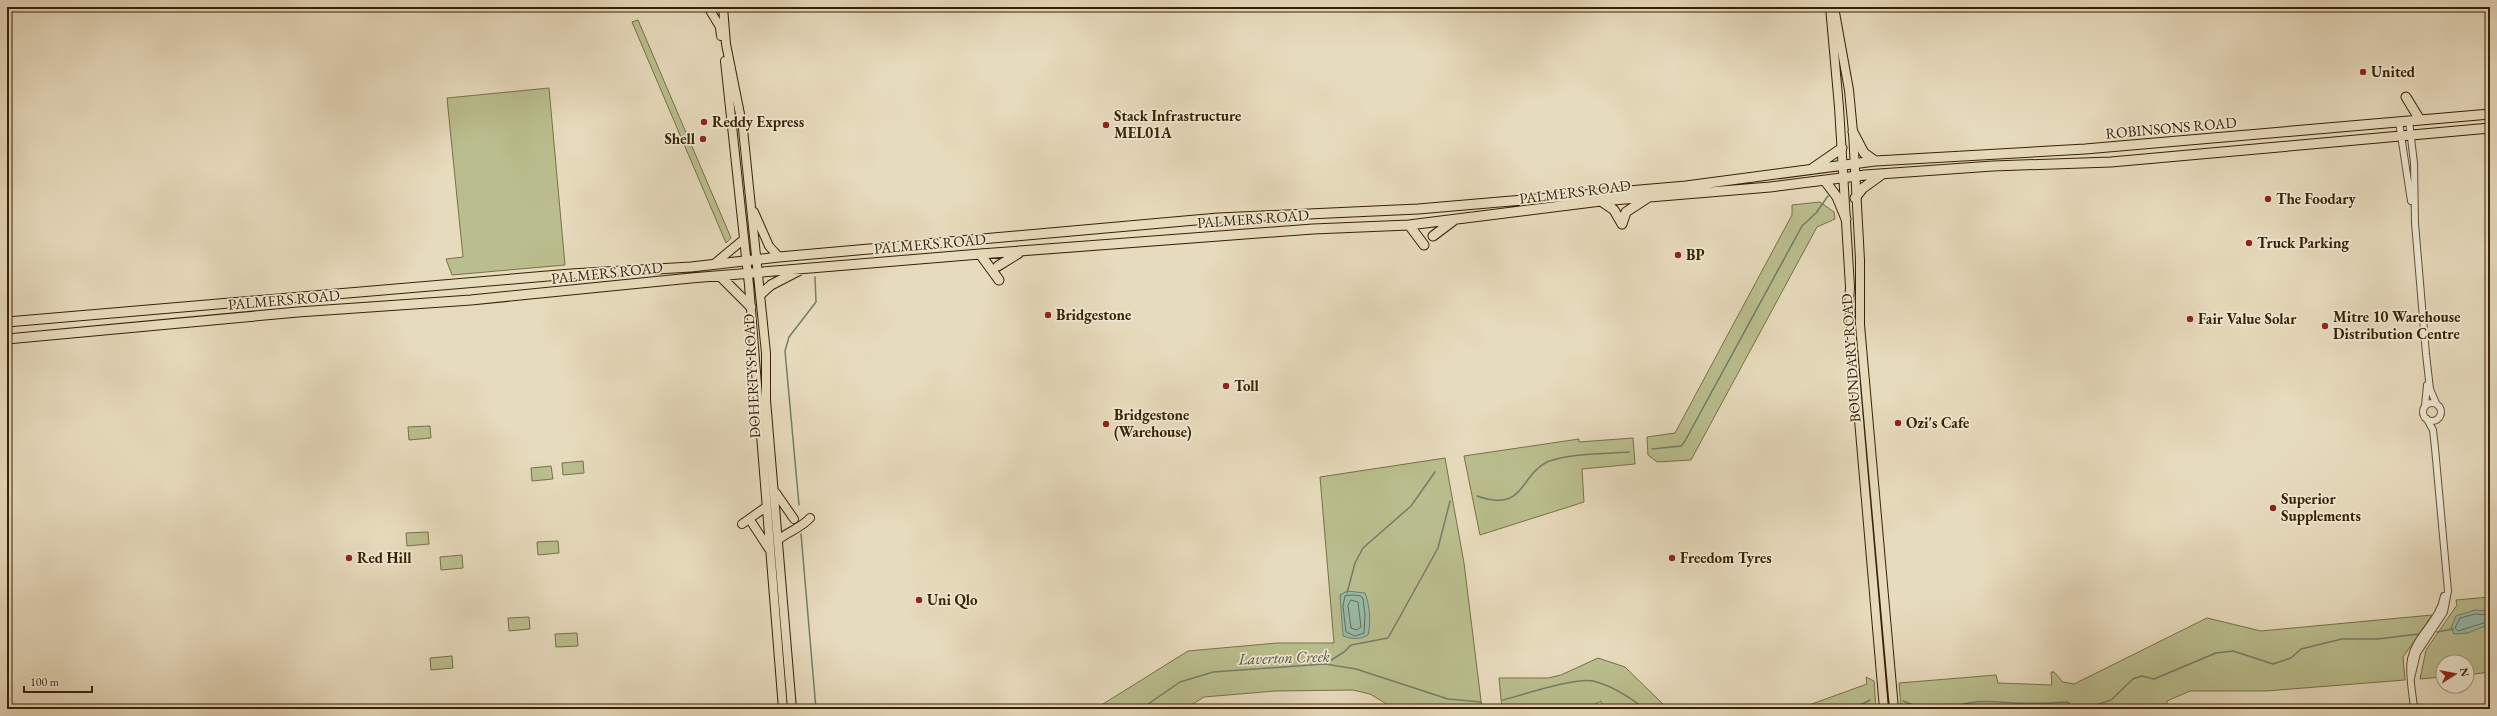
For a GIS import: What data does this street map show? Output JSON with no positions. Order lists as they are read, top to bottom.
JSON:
{
  "streets": {
    "highway": ["ROBINSONS ROAD", "PALMERS ROAD"],
    "main road": ["BOUNDARY ROAD", "DOHERTYS ROAD"]
  },
  "crossings": [
    ["ROBINSONS ROAD", "PALMERS ROAD"],
    ["ROBINSONS ROAD", "BOUNDARY ROAD"],
    ["PALMERS ROAD", "BOUNDARY ROAD"],
    ["PALMERS ROAD", "DOHERTYS ROAD"]
  ],
  "water": ["Laverton Creek"],
  "places": [
    "United",
    "Reddy Express",
    "Stack Infrastructure MEL01A",
    "Shell",
    "The Foodary",
    "Truck Parking",
    "BP",
    "Bridgestone",
    "Fair Value Solar",
    "Mitre 10 Warehouse Distribution Centre",
    "Toll",
    "Ozi's Cafe",
    "Bridgestone (Warehouse)",
    "Superior Supplements",
    "Red Hill",
    "Freedom Tyres",
    "Uni Qlo"
  ],
  "scale_bar": "100 m",
  "north": "right"
}
